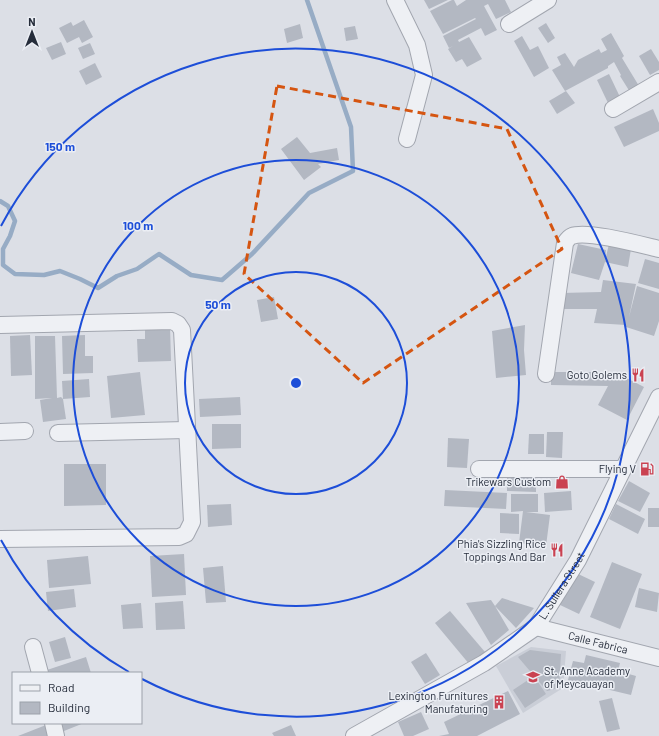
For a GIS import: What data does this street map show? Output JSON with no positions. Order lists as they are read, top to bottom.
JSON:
{
  "streets": {
    "street": ["L. Sullera Street", "Calle Fabrica"]
  },
  "crossings": [
    ["L. Sullera Street", "Calle Fabrica"]
  ],
  "places": {
    "restaurant": ["Goto Golems", "Phia's Sizzling Rice Toppings And Bar"],
    "fuel station": ["Flying V"],
    "shop": ["Trikewars Custom"],
    "school or university": ["St. Anne Academy of Meycauayan"],
    "building": ["Lexington Furnitures Manufaturing"]
  },
  "legend": ["Road", "Building"],
  "north": "top",
  "rings": ["150 m", "100 m", "50 m"]
}
